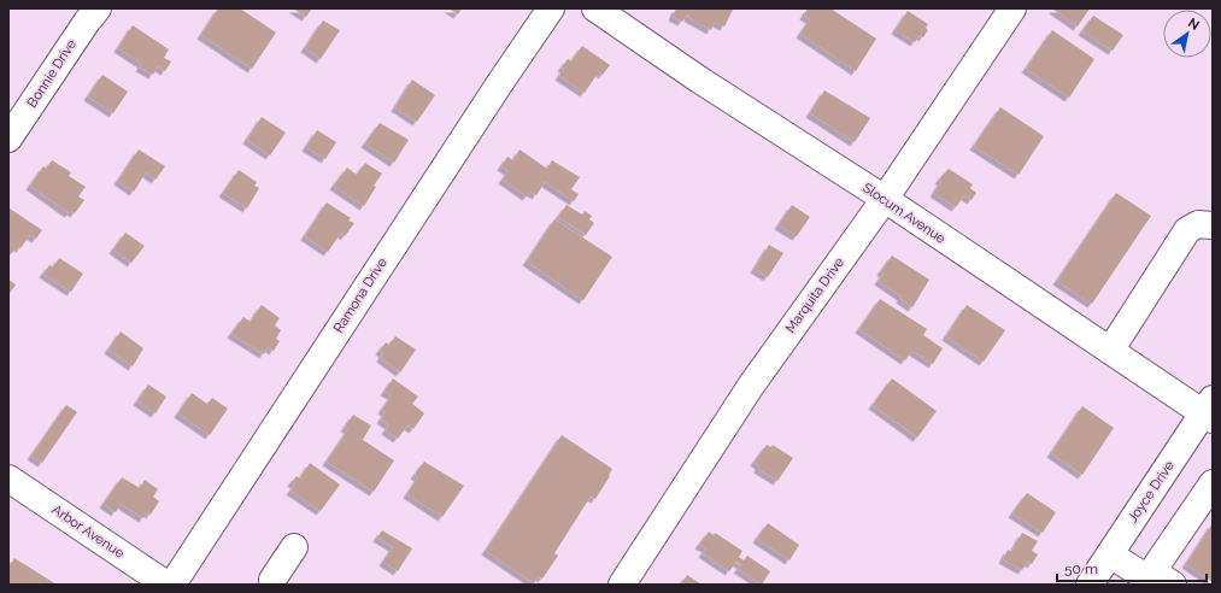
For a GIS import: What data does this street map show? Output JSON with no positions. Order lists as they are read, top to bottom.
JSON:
{
  "streets": {
    "street": [
      "Bonnie Drive",
      "Slocum Avenue",
      "Ramona Drive",
      "Marquita Drive",
      "Joyce Drive",
      "Arbor Avenue"
    ]
  },
  "crossings": [
    ["Slocum Avenue", "Marquita Drive"],
    ["Slocum Avenue", "Joyce Drive"]
  ],
  "scale_bar": "50 m",
  "north": "top right"
}
